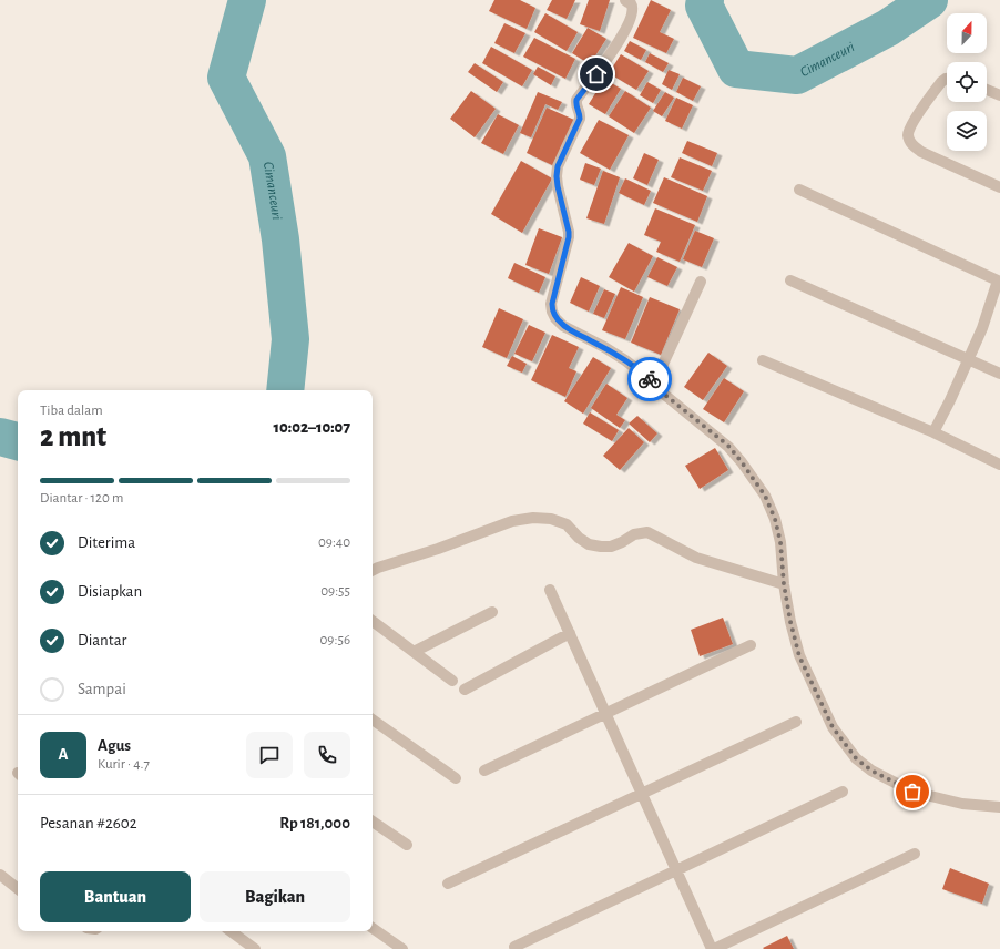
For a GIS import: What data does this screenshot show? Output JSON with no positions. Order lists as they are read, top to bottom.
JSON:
{
  "water": ["Cimanceuri"],
  "north": "top",
  "page": {
    "heading": ["2 mnt", "Tiba dalam", "10:02–10:07"],
    "panel": [
      "Agus",
      "Kurir · 4.7",
      "Pesanan #2602",
      "Rp 181,000"
    ],
    "bar": "Diantar · 120 m",
    "list": [
      ["Diterima", "09:40"],
      ["Disiapkan", "09:55"],
      ["Diantar", "09:56"],
      "Sampai"
    ],
    "round": "A",
    "buttons": ["Bantuan", "Bagikan"]
  }
}
